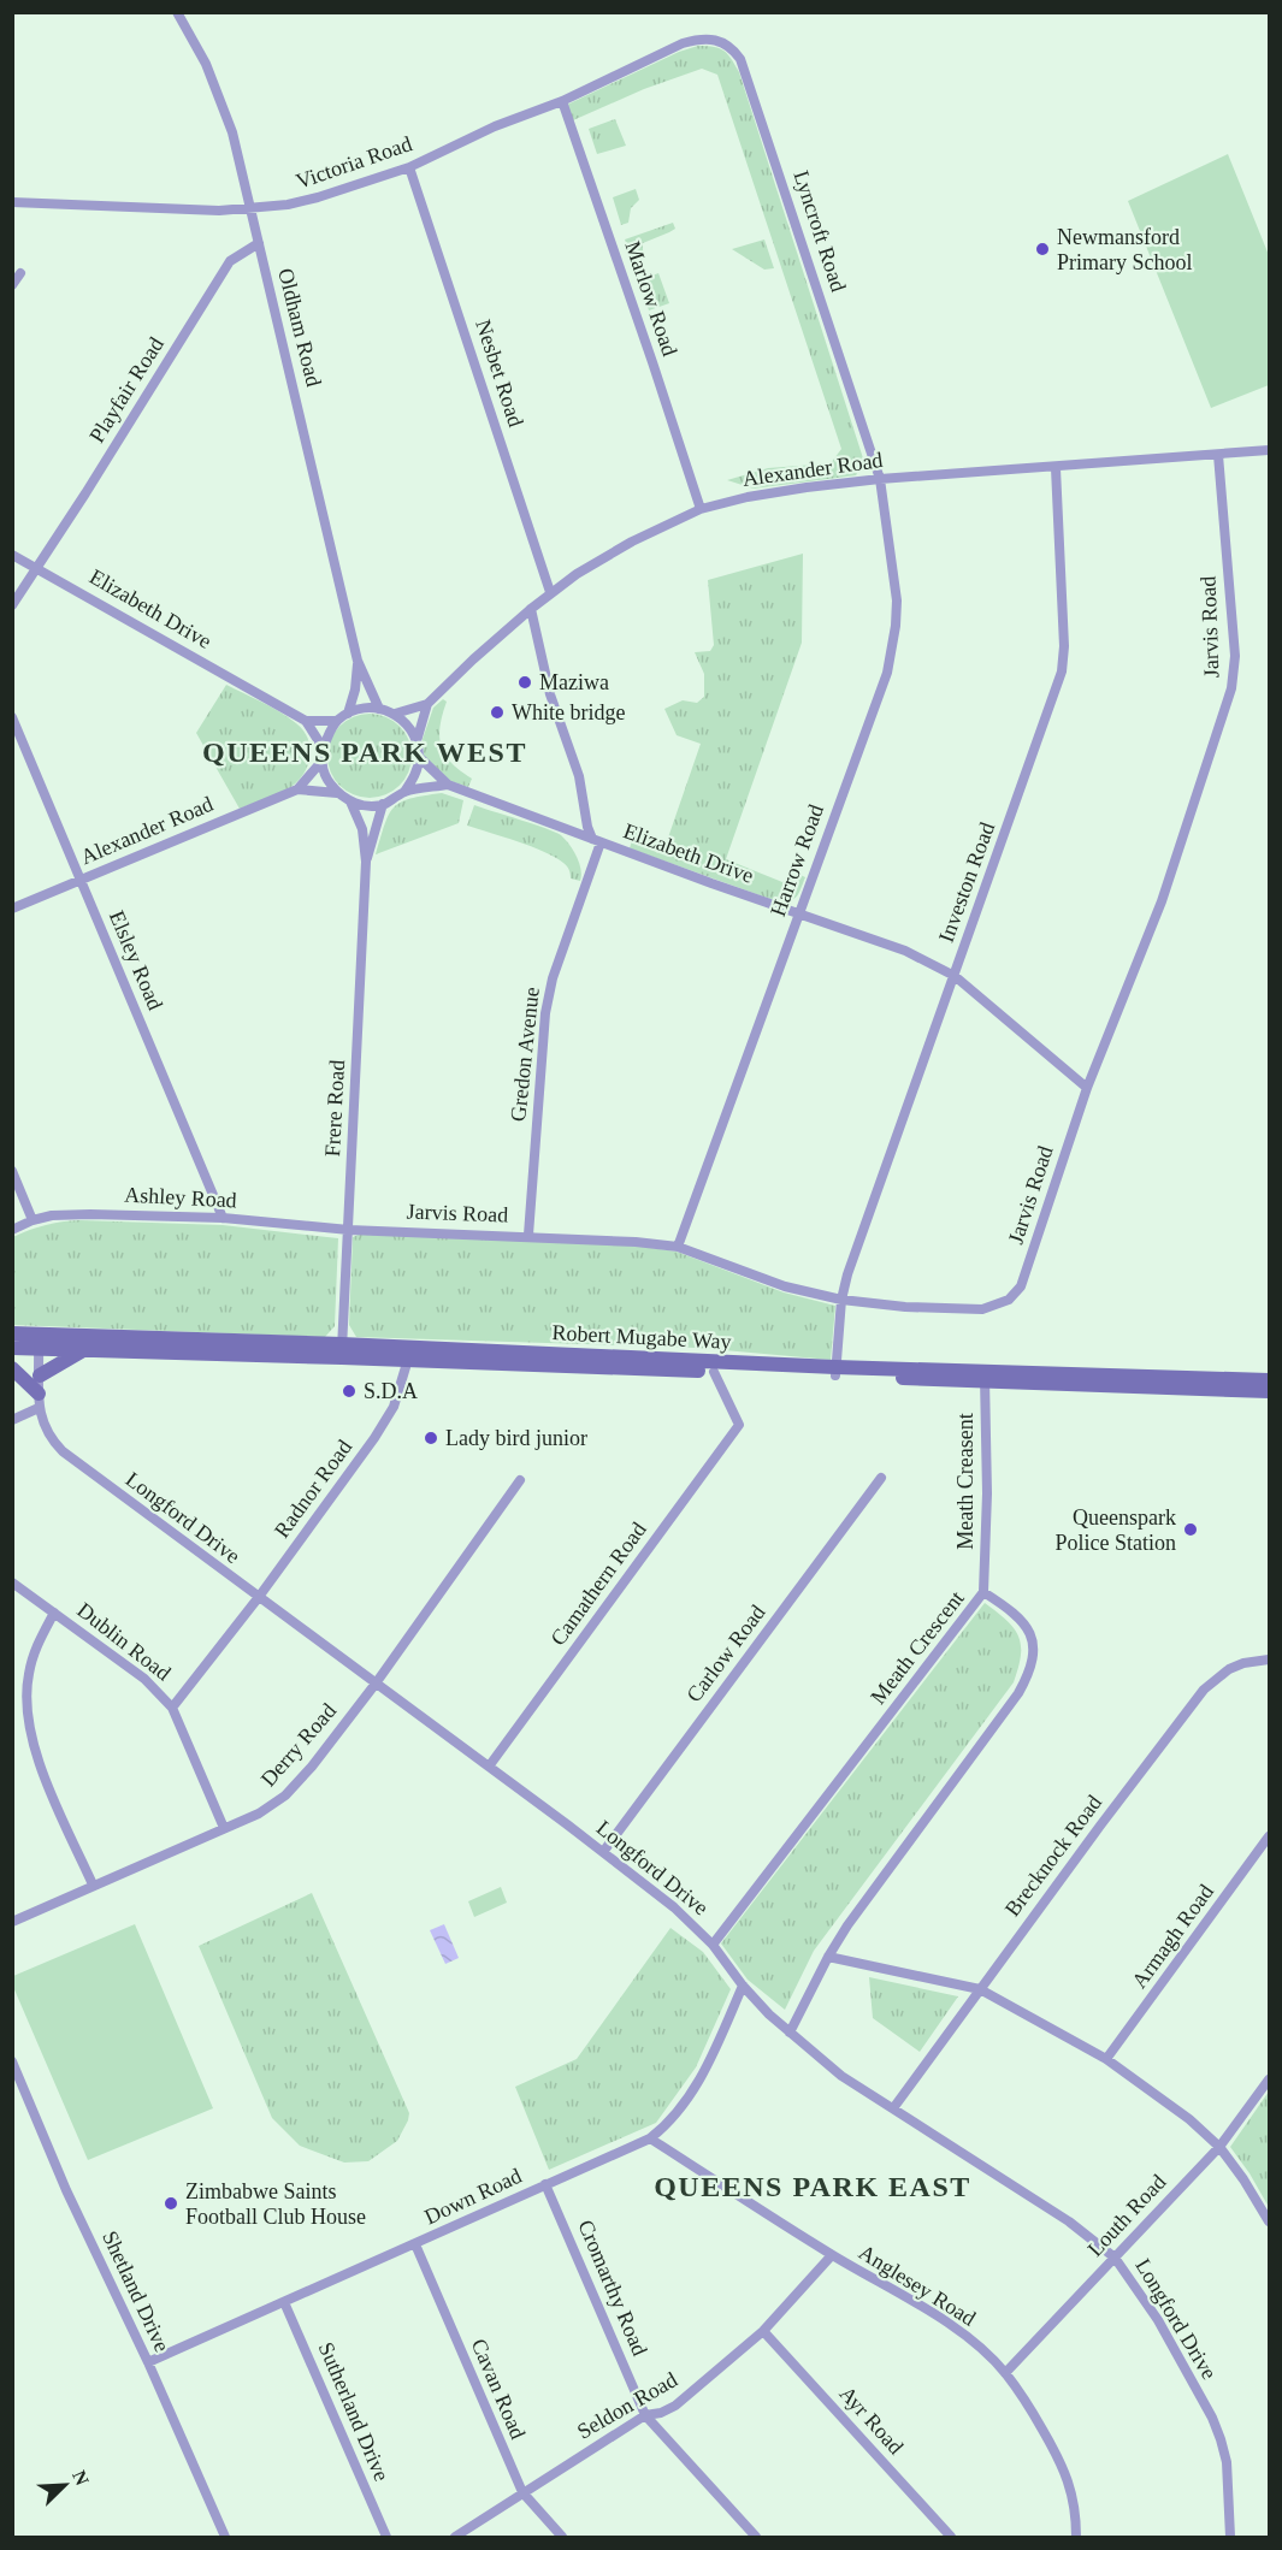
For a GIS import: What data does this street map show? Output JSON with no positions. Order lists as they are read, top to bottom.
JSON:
{
  "streets": {
    "main road": ["Robert Mugabe Way"],
    "street": [
      "Victoria Road",
      "Lyncroft Road",
      "Marlow Road",
      "Oldham Road",
      "Nesbet Road",
      "Playfair Road",
      "Alexander Road",
      "Elizabeth Drive",
      "Jarvis Road",
      "Harrow Road",
      "Investon Road",
      "Elsley Road",
      "Gredon Avenue",
      "Frere Road",
      "Ashley Road",
      "Meath Creasent",
      "Radnor Road",
      "Longford Drive",
      "Camathern Road",
      "Dublin Road",
      "Meath Crescent",
      "Carlow Road",
      "Derry Road",
      "Brecknock Road",
      "Armagh Road",
      "Down Road",
      "Louth Road",
      "Anglesey Road",
      "Cromarthy Road",
      "Shetland Drive",
      "Cavan Road",
      "Seldon Road",
      "Sutherland Drive",
      "Ayr Road"
    ]
  },
  "crossings": [
    ["Victoria Road", "Lyncroft Road"],
    ["Victoria Road", "Marlow Road"],
    ["Victoria Road", "Oldham Road"],
    ["Victoria Road", "Nesbet Road"],
    ["Lyncroft Road", "Alexander Road"],
    ["Lyncroft Road", "Harrow Road"],
    ["Marlow Road", "Alexander Road"],
    ["Oldham Road", "Playfair Road"],
    ["Oldham Road", "Alexander Road"],
    ["Oldham Road", "Elizabeth Drive"],
    ["Oldham Road", "Frere Road"],
    ["Nesbet Road", "Alexander Road"],
    ["Playfair Road", "Elizabeth Drive"],
    ["Alexander Road", "Elizabeth Drive"],
    ["Alexander Road", "Jarvis Road"],
    ["Alexander Road", "Harrow Road"],
    ["Alexander Road", "Investon Road"],
    ["Alexander Road", "Elsley Road"],
    ["Alexander Road", "Frere Road"],
    ["Elizabeth Drive", "Jarvis Road"],
    ["Elizabeth Drive", "Harrow Road"],
    ["Elizabeth Drive", "Investon Road"],
    ["Elizabeth Drive", "Gredon Avenue"],
    ["Elizabeth Drive", "Frere Road"],
    ["Jarvis Road", "Harrow Road"],
    ["Jarvis Road", "Investon Road"],
    ["Jarvis Road", "Gredon Avenue"],
    ["Jarvis Road", "Frere Road"],
    ["Jarvis Road", "Ashley Road"],
    ["Investon Road", "Robert Mugabe Way"],
    ["Elsley Road", "Ashley Road"],
    ["Frere Road", "Ashley Road"],
    ["Frere Road", "Robert Mugabe Way"],
    ["Robert Mugabe Way", "Meath Creasent"],
    ["Robert Mugabe Way", "Radnor Road"],
    ["Robert Mugabe Way", "Longford Drive"],
    ["Robert Mugabe Way", "Camathern Road"],
    ["Meath Creasent", "Meath Crescent"],
    ["Radnor Road", "Longford Drive"],
    ["Radnor Road", "Dublin Road"],
    ["Longford Drive", "Camathern Road"],
    ["Longford Drive", "Meath Crescent"],
    ["Longford Drive", "Carlow Road"],
    ["Longford Drive", "Derry Road"],
    ["Longford Drive", "Brecknock Road"],
    ["Longford Drive", "Down Road"],
    ["Longford Drive", "Louth Road"],
    ["Dublin Road", "Derry Road"],
    ["Down Road", "Anglesey Road"],
    ["Down Road", "Cromarthy Road"],
    ["Down Road", "Shetland Drive"],
    ["Down Road", "Cavan Road"],
    ["Down Road", "Sutherland Drive"],
    ["Louth Road", "Anglesey Road"],
    ["Anglesey Road", "Seldon Road"],
    ["Cromarthy Road", "Seldon Road"],
    ["Cavan Road", "Seldon Road"],
    ["Seldon Road", "Ayr Road"]
  ],
  "districts": ["QUEENS PARK WEST", "QUEENS PARK EAST"],
  "places": [
    "Newmansford Primary School",
    "Maziwa",
    "White bridge",
    "S.D.A",
    "Lady bird junior",
    "Queenspark Police Station",
    "Zimbabwe Saints Football Club House"
  ],
  "north": "top right"
}
